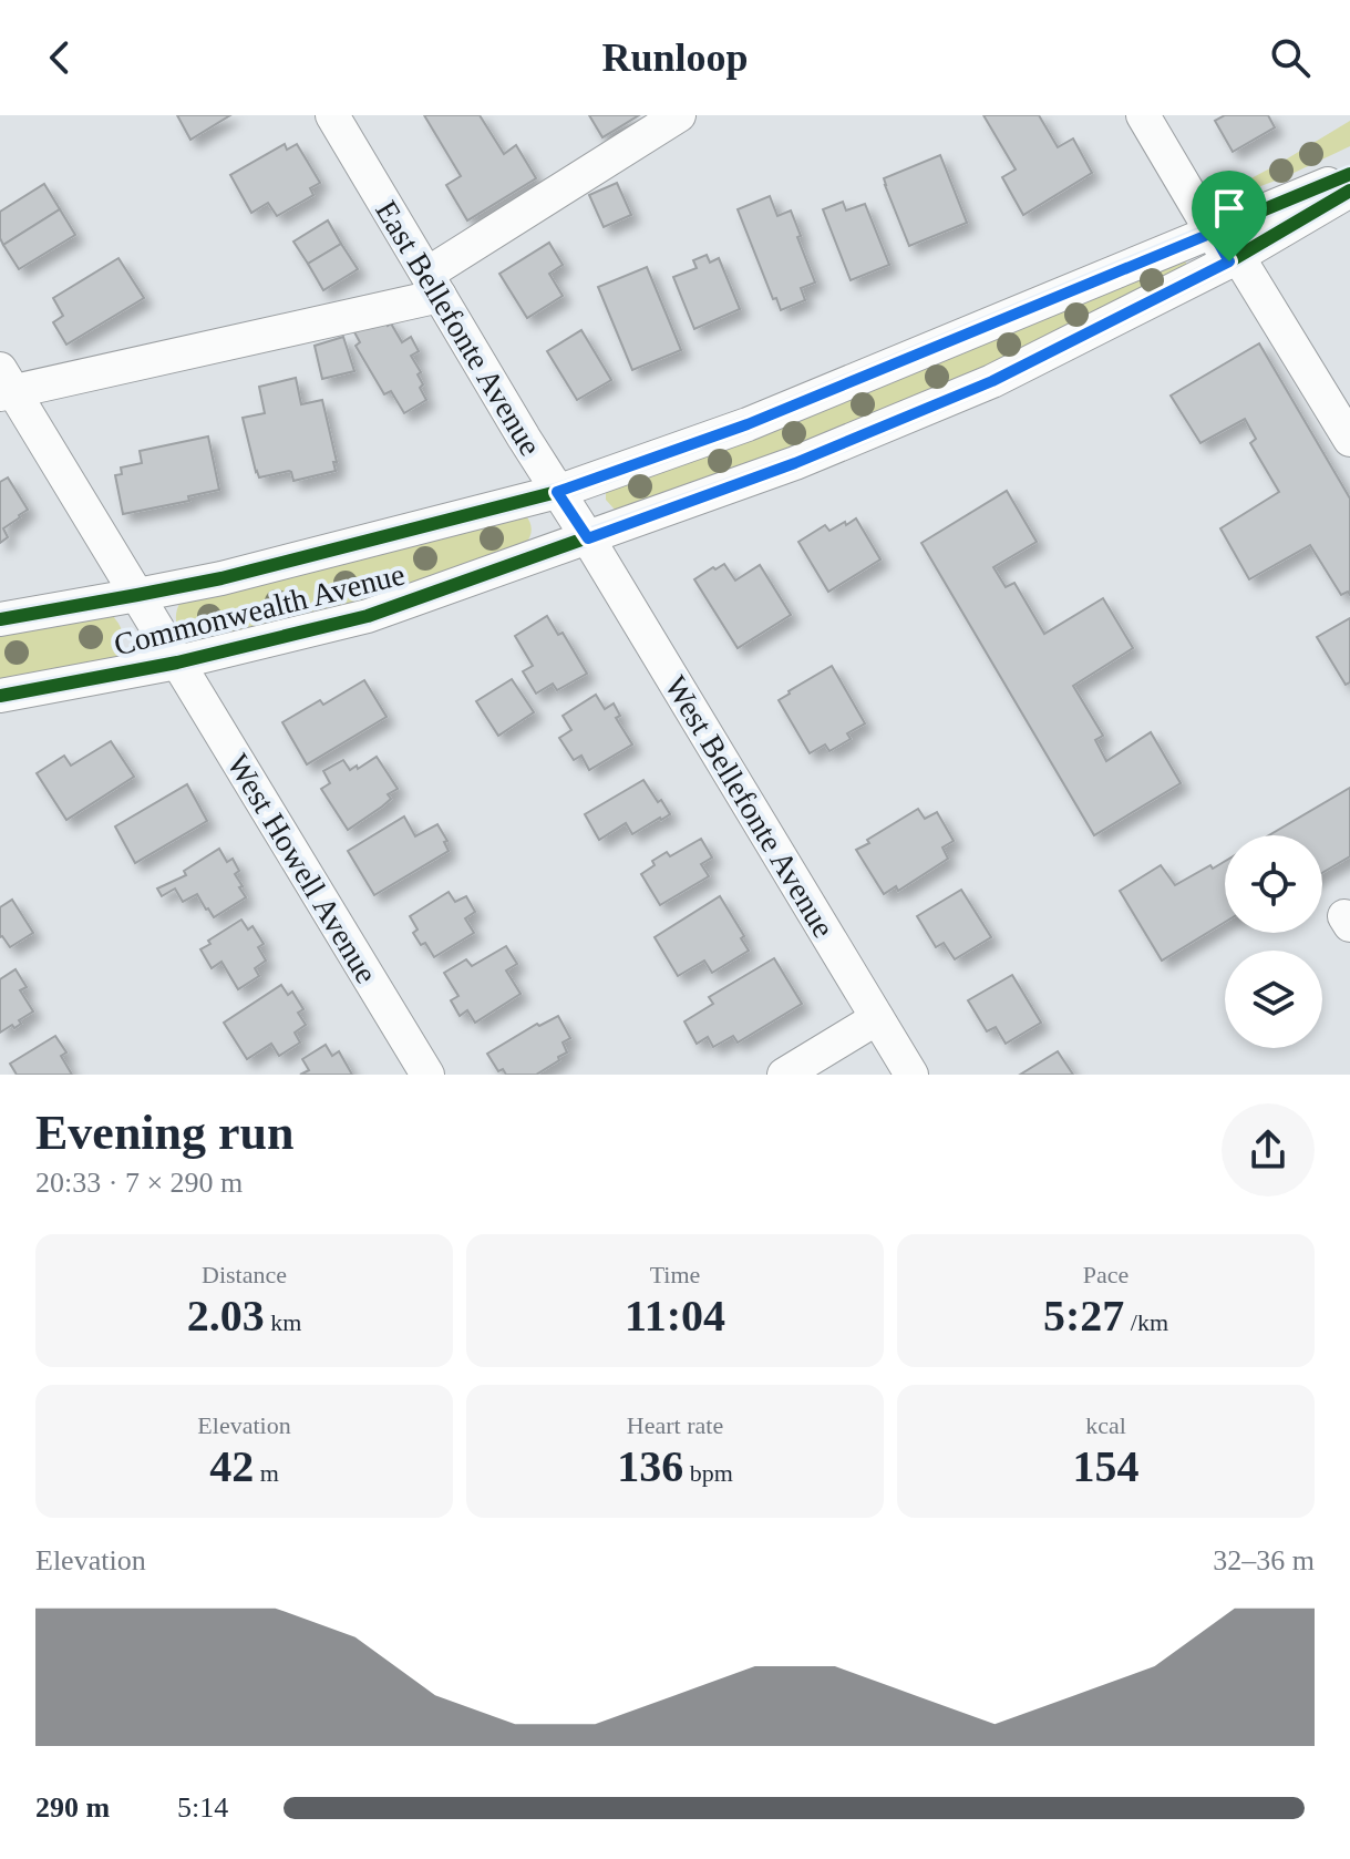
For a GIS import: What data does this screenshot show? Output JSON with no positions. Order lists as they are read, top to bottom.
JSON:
{
  "streets": {
    "street": [
      "East Bellefonte Avenue",
      "Commonwealth Avenue",
      "West Bellefonte Avenue",
      "West Howell Avenue"
    ]
  },
  "crossings": [
    ["East Bellefonte Avenue", "Commonwealth Avenue"],
    ["East Bellefonte Avenue", "West Bellefonte Avenue"],
    ["Commonwealth Avenue", "West Bellefonte Avenue"],
    ["Commonwealth Avenue", "West Howell Avenue"]
  ],
  "page": {
    "header": "Runloop",
    "heading": ["Evening run", "20:33 · 7 × 290 m"],
    "stats": [
      ["Distance", "2.03 km"],
      ["Time", "11:04"],
      ["Pace", "5:27 /km"],
      ["Elevation", "42 m"],
      ["Heart rate", "136 bpm"],
      ["kcal", "154"]
    ],
    "chart": ["Elevation", "32–36 m"],
    "list": [
      {
        "name": "290 m",
        "note": "5:14"
      }
    ]
  }
}
